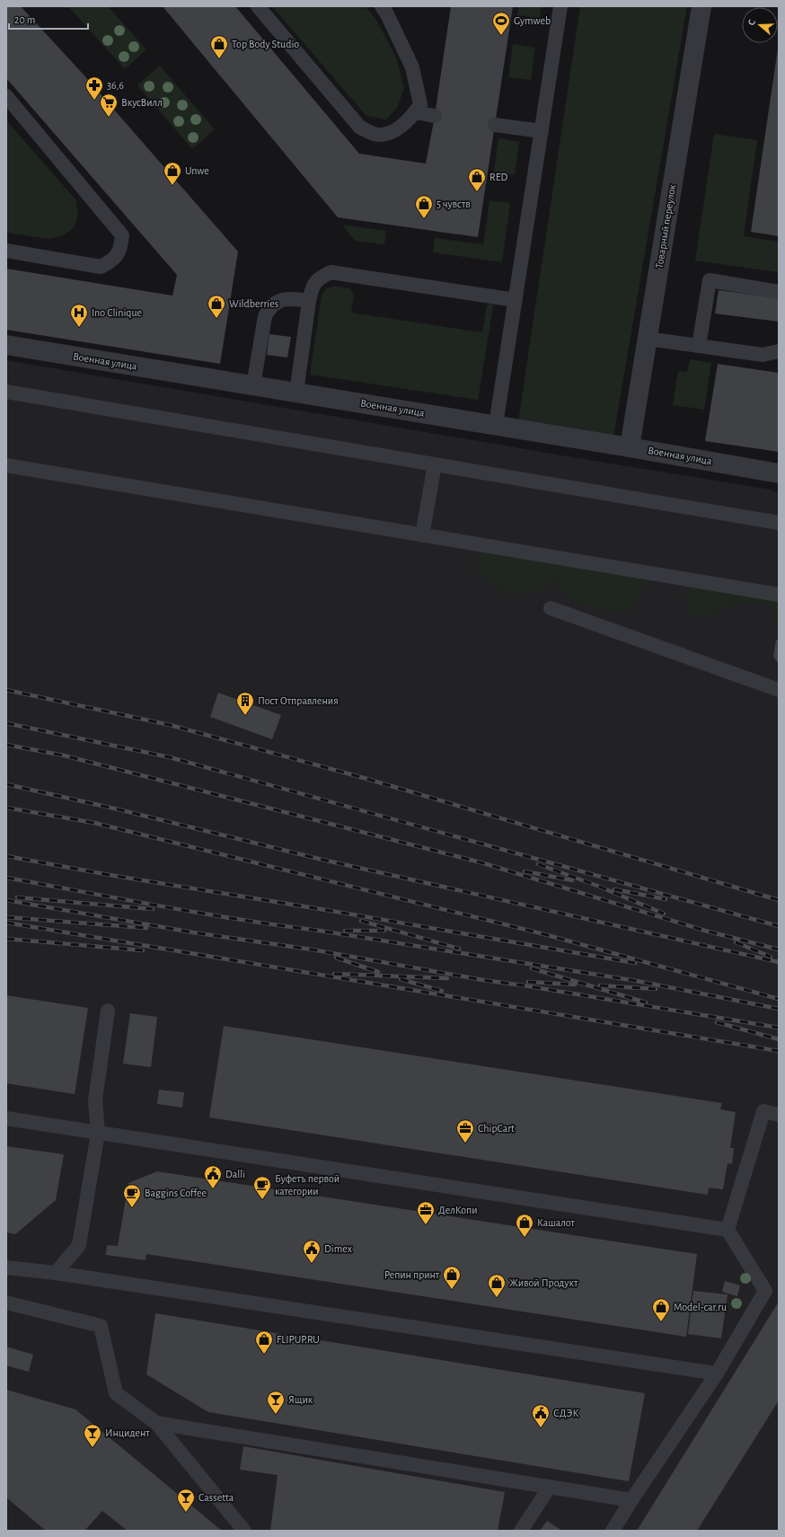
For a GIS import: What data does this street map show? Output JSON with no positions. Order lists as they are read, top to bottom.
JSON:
{
  "streets": {
    "street": ["Товарный переулок", "Военная улица"]
  },
  "crossings": [
    ["Товарный переулок", "Военная улица"]
  ],
  "places": {
    "sports": ["Gymweb"],
    "shop": [
      "Top Body Studio",
      "Unwe",
      "RED",
      "5 чувств",
      "Wildberries",
      "Кашалот",
      "Репин принт",
      "Живой Продукт",
      "Model-car.ru",
      "FLIPUP.RU"
    ],
    "pharmacy": ["36,6"],
    "supermarket": ["ВкусВилл"],
    "hospital": ["Ino Clinique"],
    "building": ["Пост Отправления"],
    "office": ["ChipCart", "ДелКопи"],
    "public building": ["Dalli", "Dimex", "СДЭК"],
    "cafe": ["Буфетъ первой категории", "Baggins Coffee"],
    "bar": ["Ящик", "Инцидент", "Cassetta"]
  },
  "scale_bar": "20 m",
  "north": "left"
}
